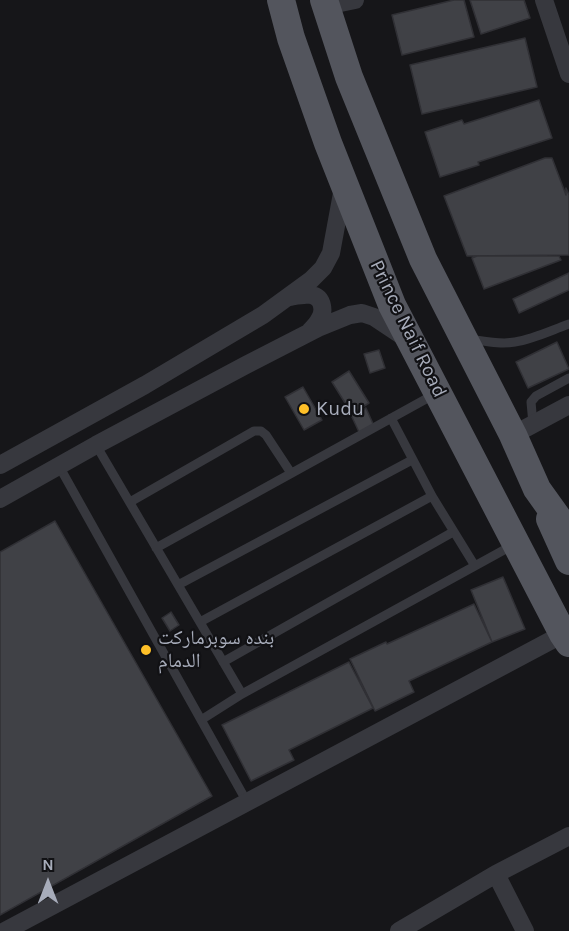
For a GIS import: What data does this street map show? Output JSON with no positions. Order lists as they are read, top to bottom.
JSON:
{
  "streets": {
    "main road": ["Prince Naif Road"]
  },
  "places": ["Kudu", "بنده سوبرماركت الدمام"],
  "north": "top"
}
